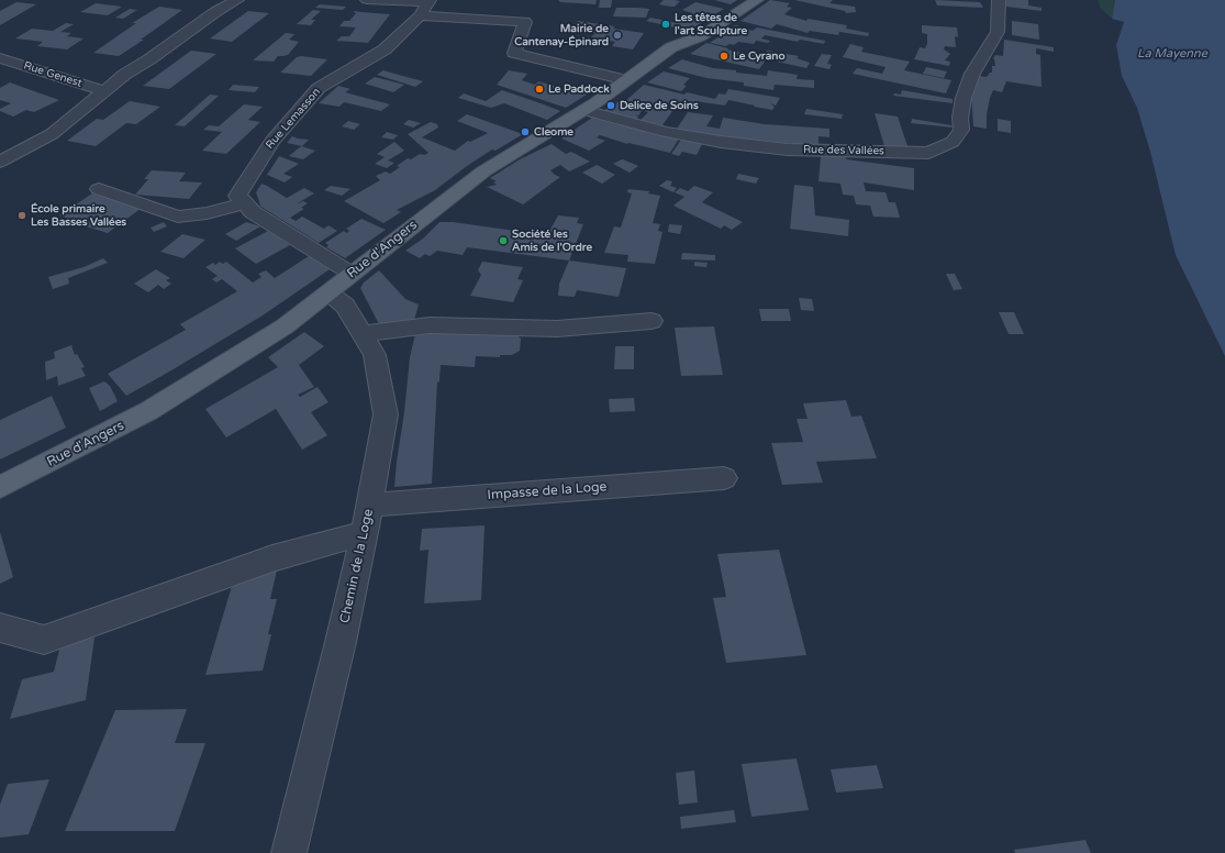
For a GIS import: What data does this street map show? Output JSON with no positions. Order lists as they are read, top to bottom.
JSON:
{
  "streets": {
    "main road": ["Rue d'Angers"],
    "street": [
      "Rue Genest",
      "Rue Lemasson",
      "Rue des Vallées",
      "Impasse de la Loge",
      "Chemin de la Loge"
    ]
  },
  "crossings": [
    ["Rue des Vallées", "Rue d'Angers"],
    ["Rue d'Angers", "Chemin de la Loge"],
    ["Impasse de la Loge", "Chemin de la Loge"]
  ],
  "water": ["La Mayenne"],
  "places": [
    "Les têtes de l'art Sculpture",
    "Mairie de Cantenay-Épinard",
    "Le Cyrano",
    "Le Paddock",
    "Delice de Soins",
    "Cleome",
    "École primaire Les Basses Vallées",
    "Société les Amis de l'Ordre"
  ]
}
